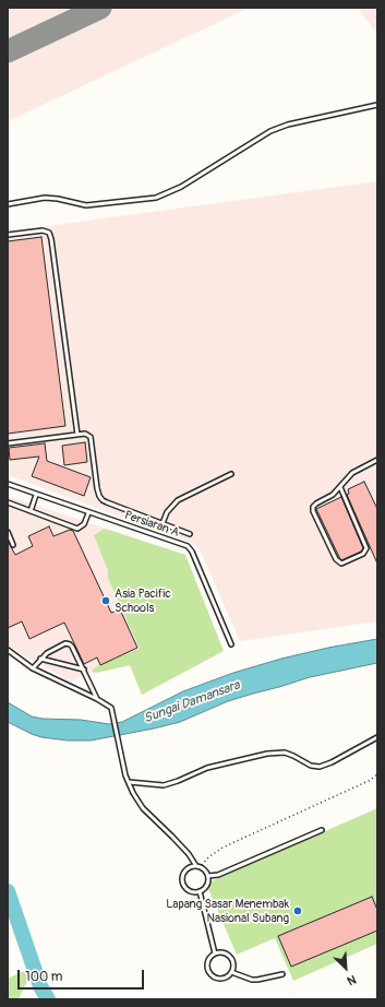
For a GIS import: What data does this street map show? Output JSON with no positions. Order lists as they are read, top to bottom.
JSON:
{
  "streets": {
    "lane": ["Persiaran A"]
  },
  "water": ["Sungai Damansara"],
  "places": ["Asia Pacific Schools", "Lapang Sasar Menembak Nasional Subang"],
  "scale_bar": "100 m",
  "north": "bottom right"
}
